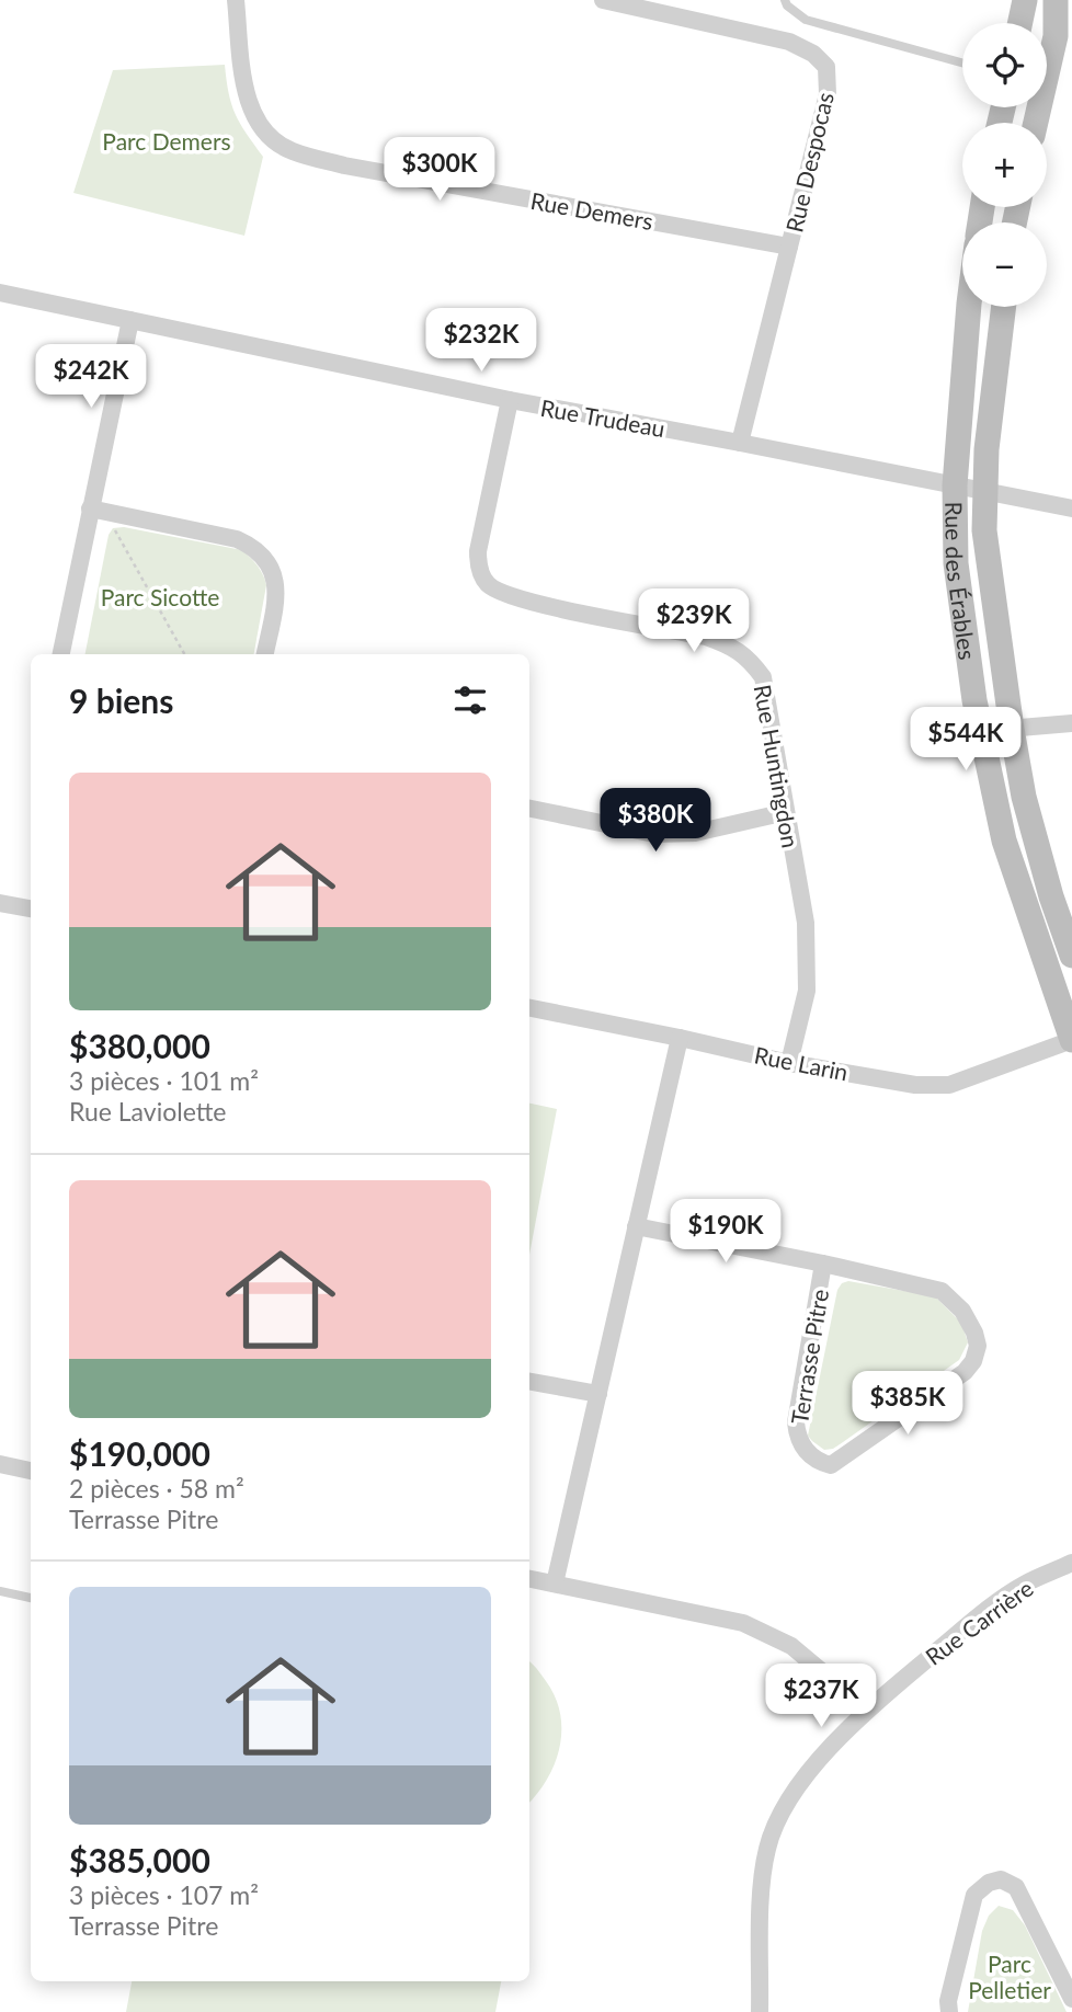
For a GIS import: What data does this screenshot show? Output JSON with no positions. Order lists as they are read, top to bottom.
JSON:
{
  "streets": {
    "street": [
      "Rue Despocas",
      "Rue Demers",
      "Rue Trudeau",
      "Rue des Érables",
      "Rue Huntingdon",
      "Rue Larin",
      "Terrasse Pitre",
      "Rue Carrière"
    ]
  },
  "crossings": [
    ["Rue Despocas", "Rue Demers"],
    ["Rue Despocas", "Rue Trudeau"],
    ["Rue Trudeau", "Rue des Érables"],
    ["Rue Trudeau", "Rue Huntingdon"],
    ["Rue des Érables", "Rue Larin"],
    ["Rue Huntingdon", "Rue Larin"]
  ],
  "parks": ["Parc Demers", "Parc Sicotte", "Parc Pelletier"],
  "page": {
    "map_buttons": ["+", "−"],
    "price": [
      "$300K",
      "$232K",
      "$242K",
      "$239K",
      "$544K",
      "$380K",
      "$190K",
      "$385K",
      "$237K"
    ],
    "heading": "9 biens",
    "list": [
      {
        "name": "$380,000",
        "note": "3 pièces · 101 m² · Rue Laviolette"
      },
      {
        "name": "$190,000",
        "note": "2 pièces · 58 m² · Terrasse Pitre"
      },
      {
        "name": "$385,000",
        "note": "3 pièces · 107 m² · Terrasse Pitre"
      }
    ]
  }
}
